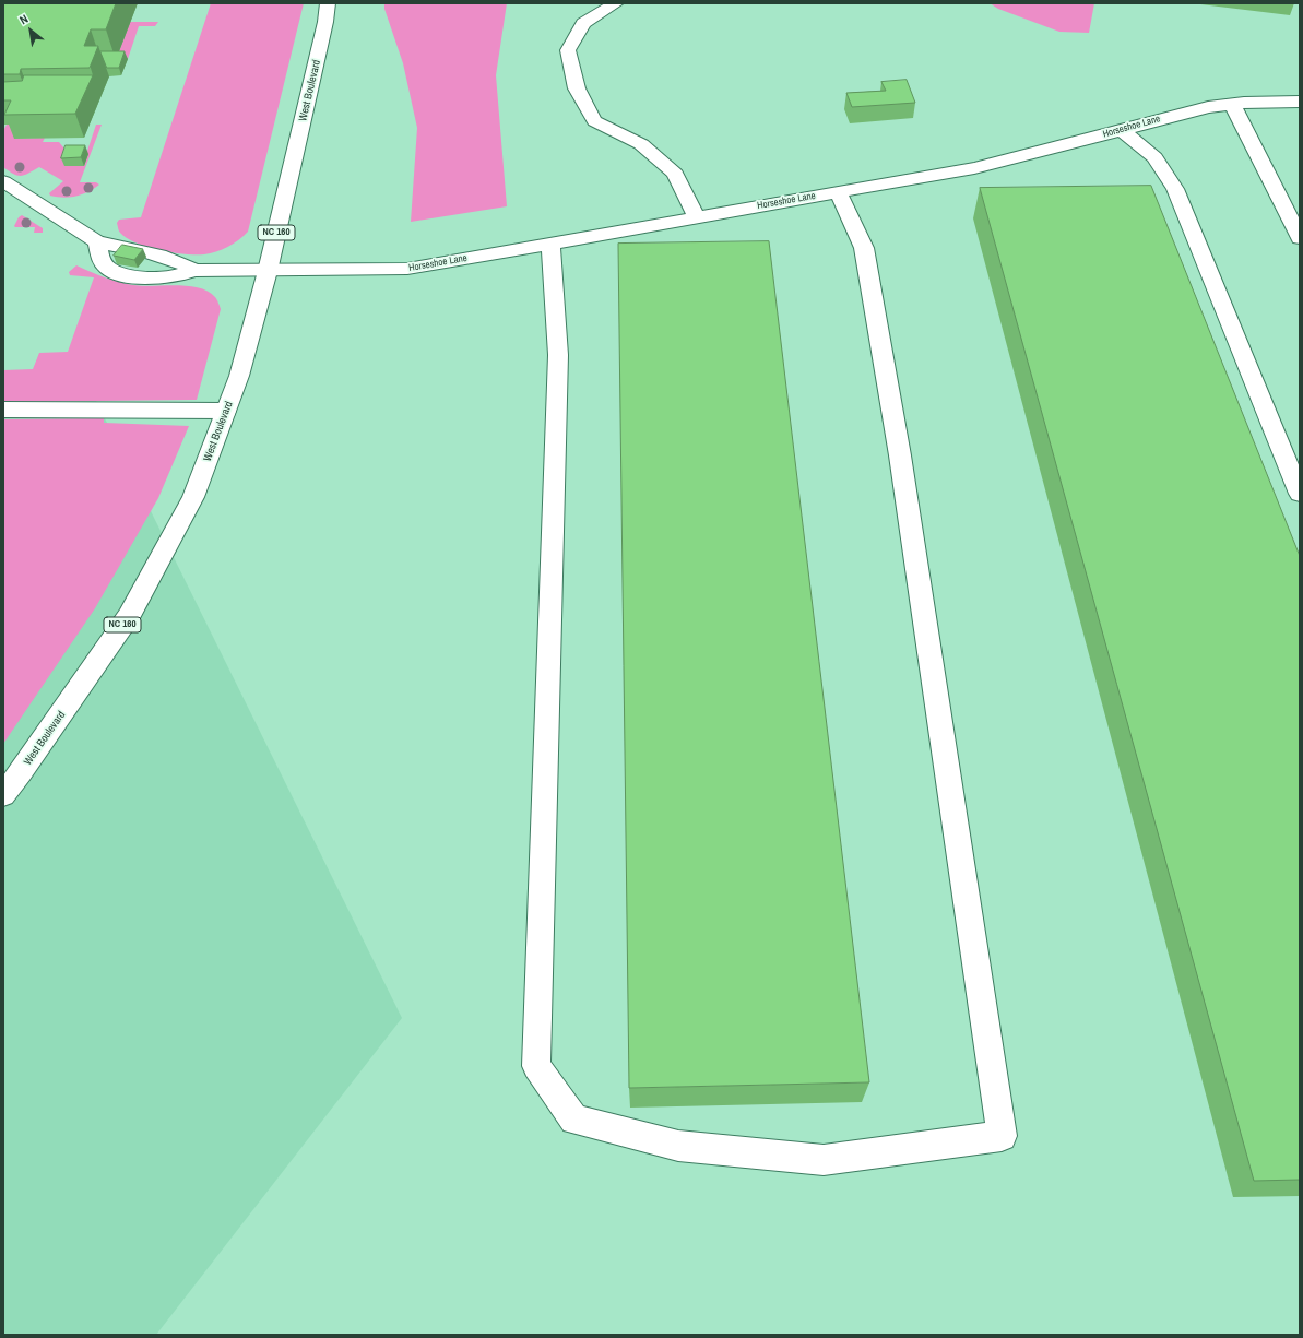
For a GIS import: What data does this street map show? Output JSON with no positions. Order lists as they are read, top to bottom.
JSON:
{
  "streets": {
    "main road": ["West Boulevard", "Horseshoe Lane", "NC 160"]
  },
  "crossings": [
    ["West Boulevard", "Horseshoe Lane"]
  ],
  "north": "top left"
}
